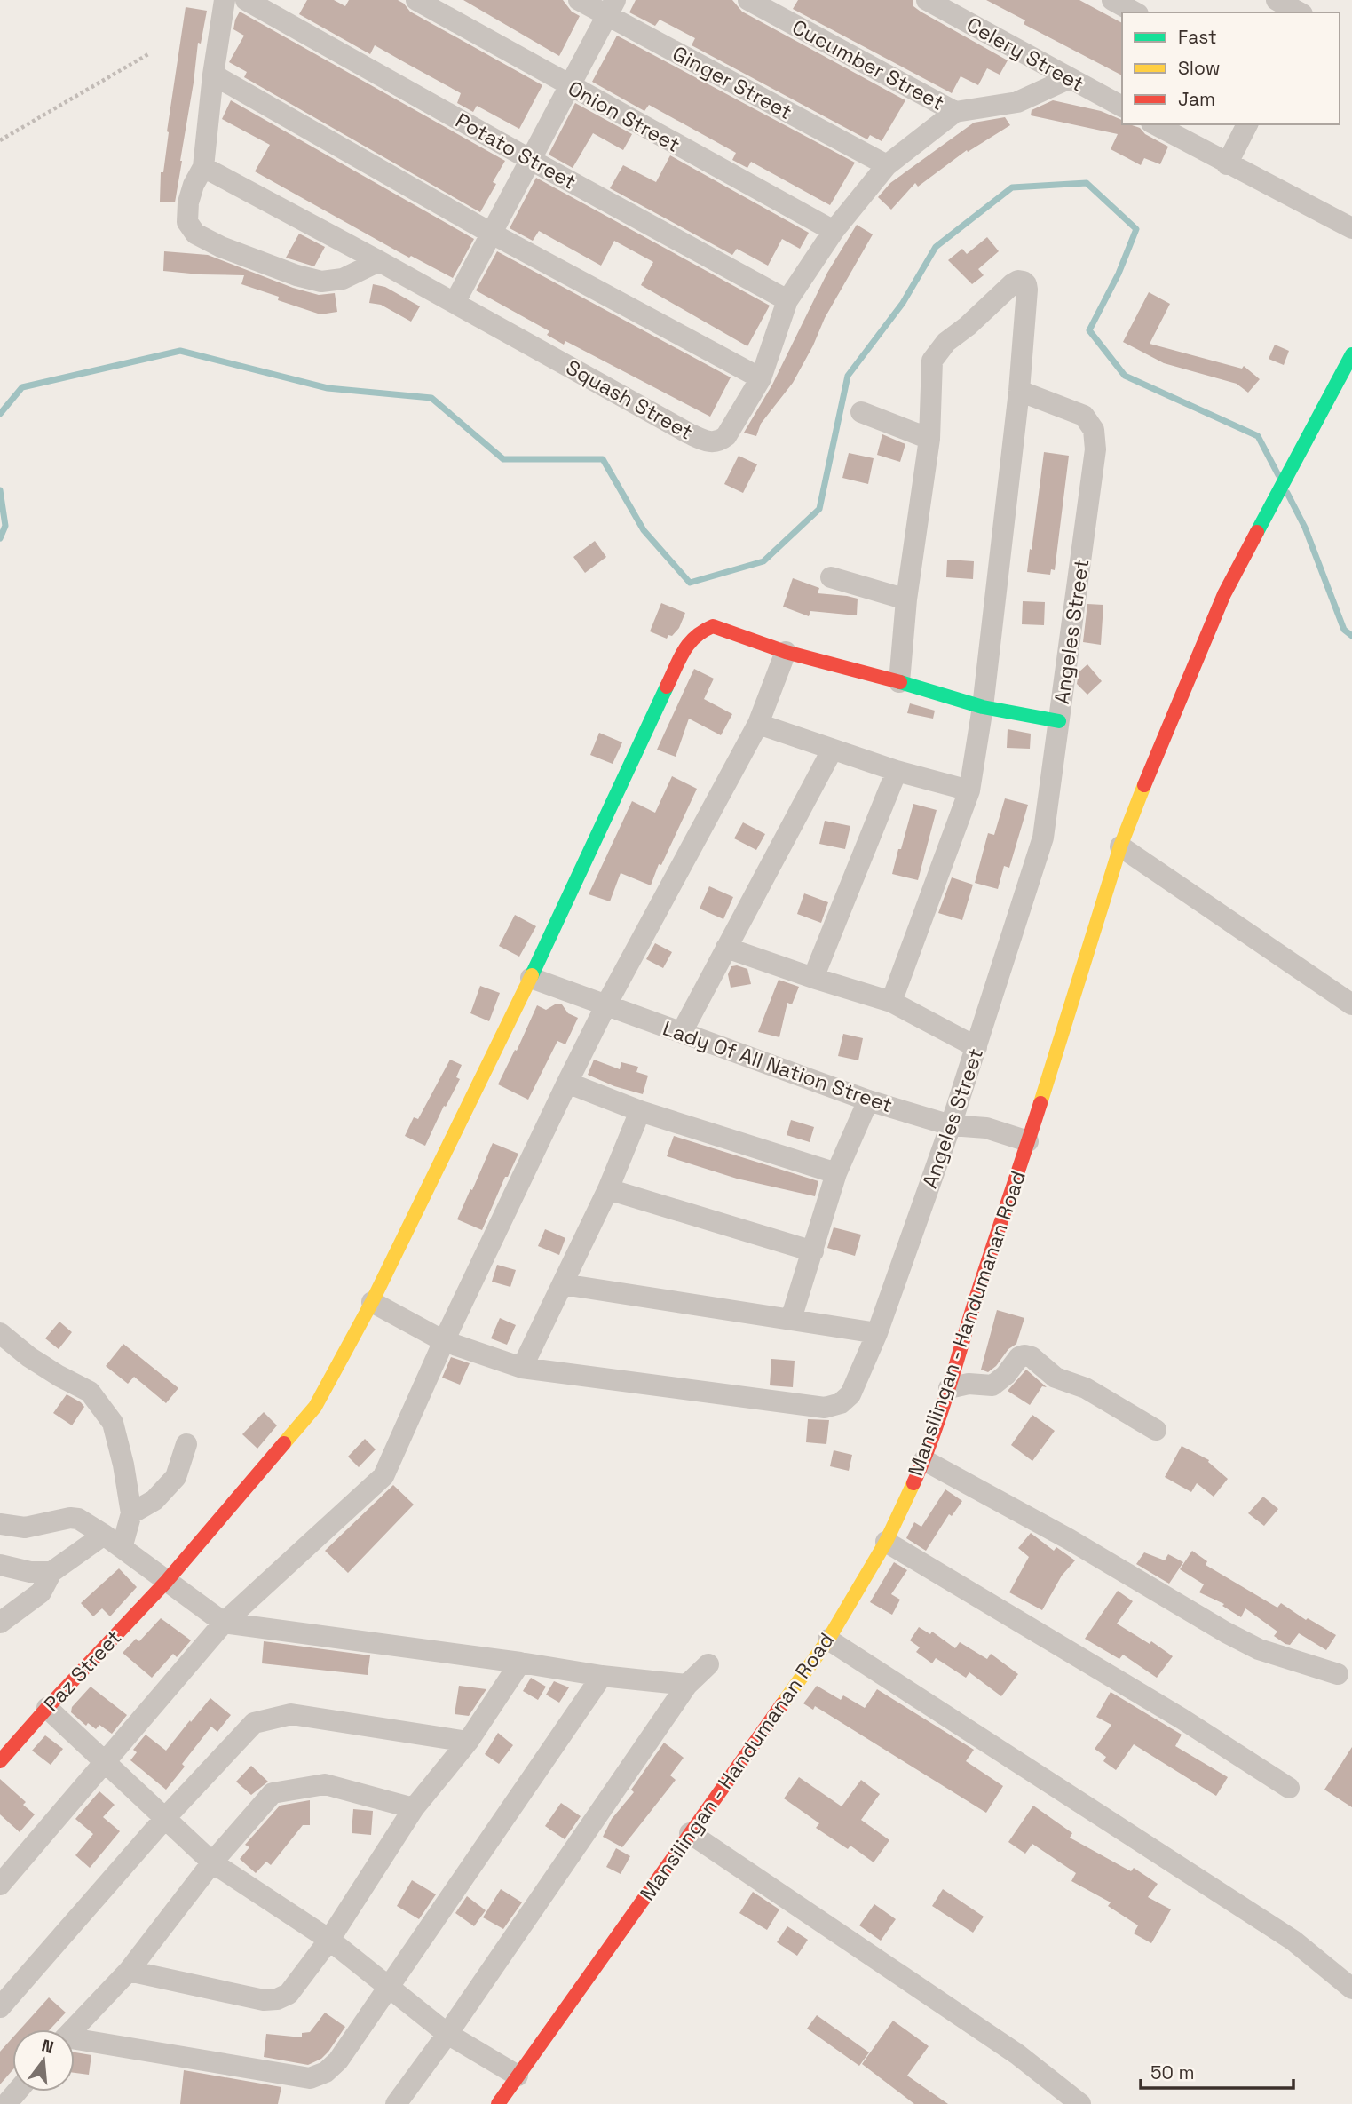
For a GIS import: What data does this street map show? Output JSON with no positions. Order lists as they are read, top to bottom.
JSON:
{
  "streets": {
    "street": [
      "Celery Street",
      "Cucumber Street",
      "Ginger Street",
      "Onion Street",
      "Potato Street",
      "Squash Street",
      "Angeles Street",
      "Lady Of All Nation Street",
      "Mansilingan - Handumanan Road",
      "Paz Street"
    ]
  },
  "crossings": [
    ["Celery Street", "Squash Street"],
    ["Cucumber Street", "Squash Street"],
    ["Ginger Street", "Squash Street"],
    ["Onion Street", "Squash Street"],
    ["Potato Street", "Squash Street"],
    ["Angeles Street", "Lady Of All Nation Street"],
    ["Angeles Street", "Paz Street"],
    ["Lady Of All Nation Street", "Mansilingan - Handumanan Road"],
    ["Lady Of All Nation Street", "Paz Street"]
  ],
  "legend": ["Fast", "Slow", "Jam"],
  "scale_bar": "50 m",
  "north": "top"
}
